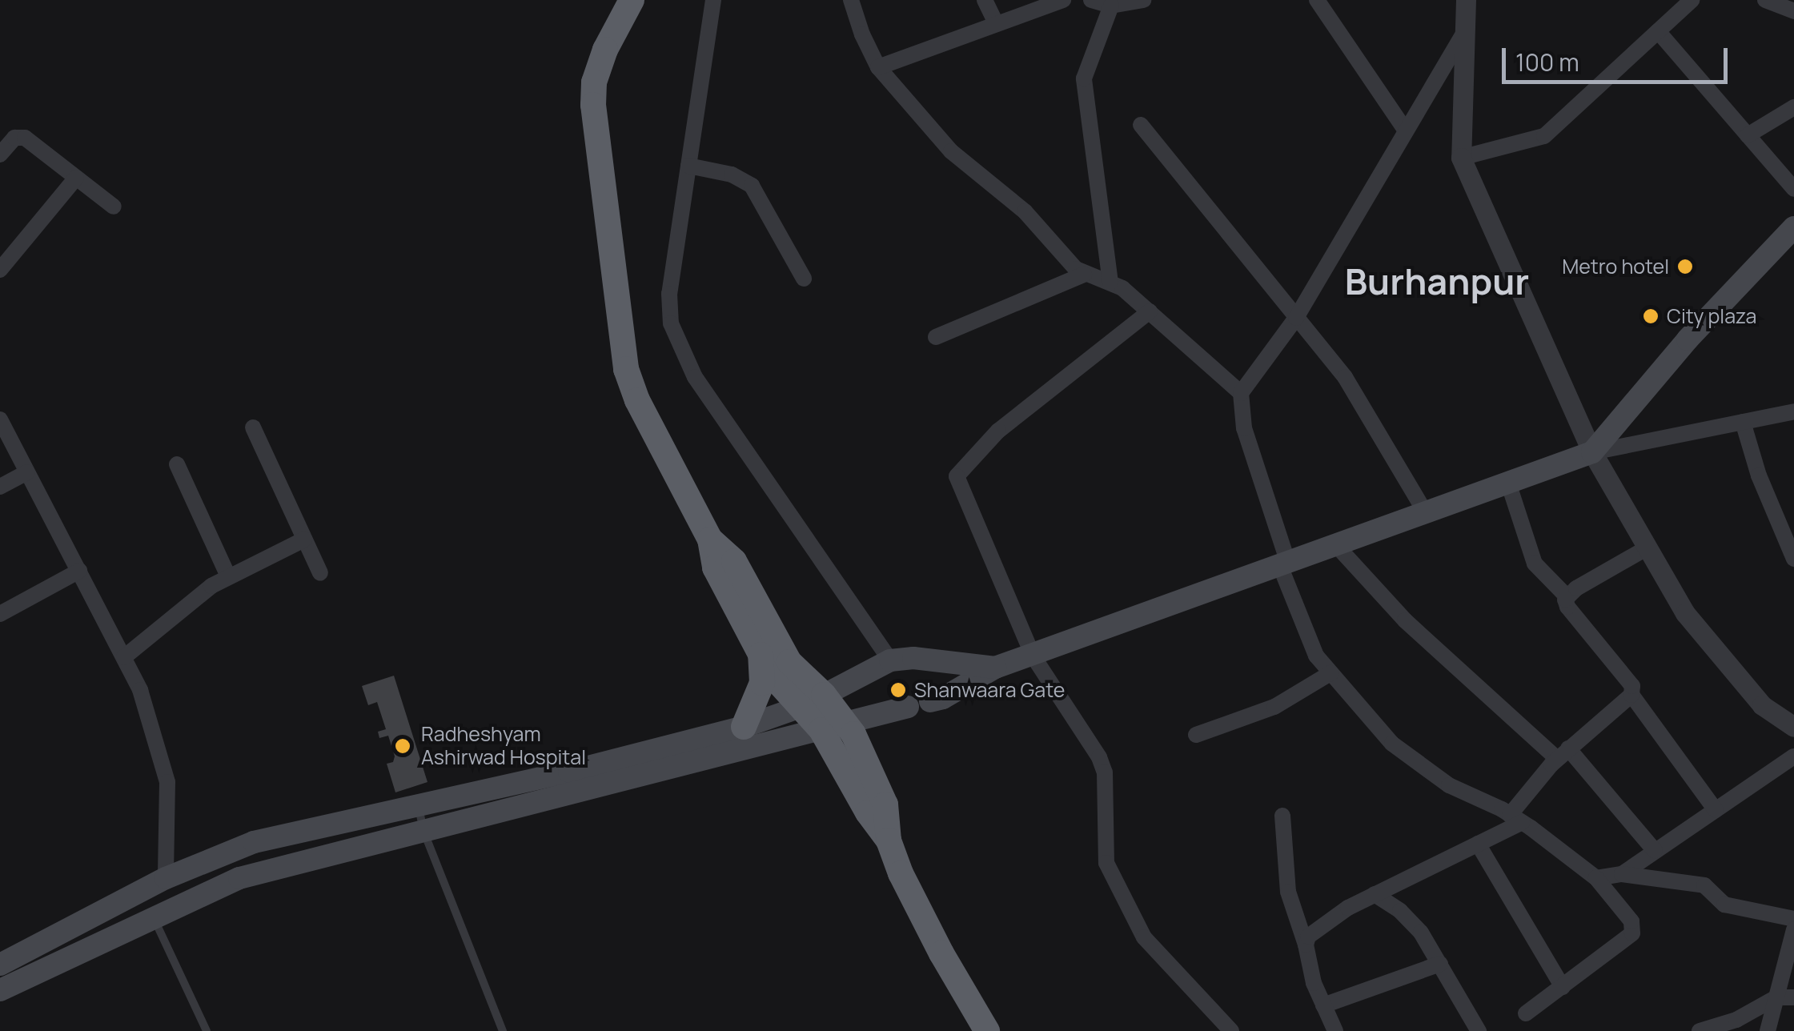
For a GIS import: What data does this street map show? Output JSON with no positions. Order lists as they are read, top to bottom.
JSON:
{
  "districts": ["Burhanpur"],
  "places": [
    "Metro hotel",
    "City plaza",
    "Shanwaara Gate",
    "Radheshyam Ashirwad Hospital"
  ],
  "scale_bar": "100 m"
}
